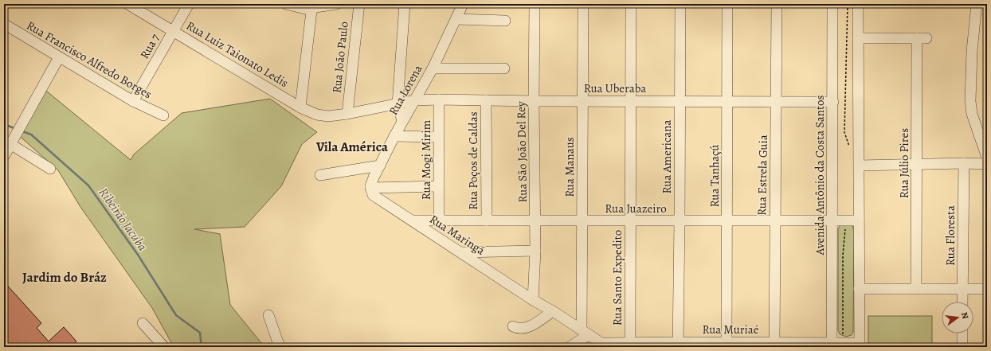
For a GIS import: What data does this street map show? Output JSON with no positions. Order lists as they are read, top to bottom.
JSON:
{
  "streets": {
    "street": [
      "Rua 7",
      "Rua Luiz Taionato Ledis",
      "Rua João Paulo",
      "Rua Francisco Alfredo Borges",
      "Rua Uberaba",
      "Rua Lorena",
      "Rua São João Del Rey",
      "Rua Americana",
      "Rua Mogi Mirim",
      "Rua Poços de Caldas",
      "Rua Júlio Pires",
      "Rua Manaus",
      "Rua Estrela Guia",
      "Avenida Antônio da Costa Santos",
      "Rua Tanhaçú",
      "Rua Juazeiro",
      "Rua Maringá",
      "Rua Floresta",
      "Rua Santo Expedito",
      "Rua Muriaé"
    ]
  },
  "crossings": [
    ["Rua 7", "Rua Luiz Taionato Ledis"],
    ["Rua 7", "Rua Francisco Alfredo Borges"],
    ["Rua Luiz Taionato Ledis", "Rua João Paulo"],
    ["Rua Luiz Taionato Ledis", "Rua Uberaba"],
    ["Rua João Paulo", "Rua Uberaba"],
    ["Rua Uberaba", "Rua Lorena"],
    ["Rua Uberaba", "Rua São João Del Rey"],
    ["Rua Uberaba", "Rua Americana"],
    ["Rua Uberaba", "Rua Mogi Mirim"],
    ["Rua Uberaba", "Rua Poços de Caldas"],
    ["Rua Uberaba", "Rua Manaus"],
    ["Rua Uberaba", "Rua Estrela Guia"],
    ["Rua Uberaba", "Avenida Antônio da Costa Santos"],
    ["Rua Uberaba", "Rua Tanhaçú"],
    ["Rua Uberaba", "Rua Santo Expedito"],
    ["Rua Lorena", "Rua Maringá"],
    ["Rua São João Del Rey", "Rua Juazeiro"],
    ["Rua São João Del Rey", "Rua Maringá"],
    ["Rua São João Del Rey", "Rua Muriaé"],
    ["Rua Americana", "Rua Juazeiro"],
    ["Rua Americana", "Rua Muriaé"],
    ["Rua Mogi Mirim", "Rua Juazeiro"],
    ["Rua Poços de Caldas", "Rua Juazeiro"],
    ["Rua Manaus", "Rua Juazeiro"],
    ["Rua Manaus", "Rua Muriaé"],
    ["Rua Estrela Guia", "Rua Juazeiro"],
    ["Rua Estrela Guia", "Rua Muriaé"],
    ["Avenida Antônio da Costa Santos", "Rua Juazeiro"],
    ["Avenida Antônio da Costa Santos", "Rua Muriaé"],
    ["Rua Tanhaçú", "Rua Juazeiro"],
    ["Rua Tanhaçú", "Rua Muriaé"],
    ["Rua Juazeiro", "Rua Maringá"],
    ["Rua Juazeiro", "Rua Santo Expedito"],
    ["Rua Maringá", "Rua Muriaé"],
    ["Rua Santo Expedito", "Rua Muriaé"]
  ],
  "districts": ["Vila América", "Jardim do Bráz"],
  "water": ["Ribeirão Jacuba"],
  "north": "right"
}
